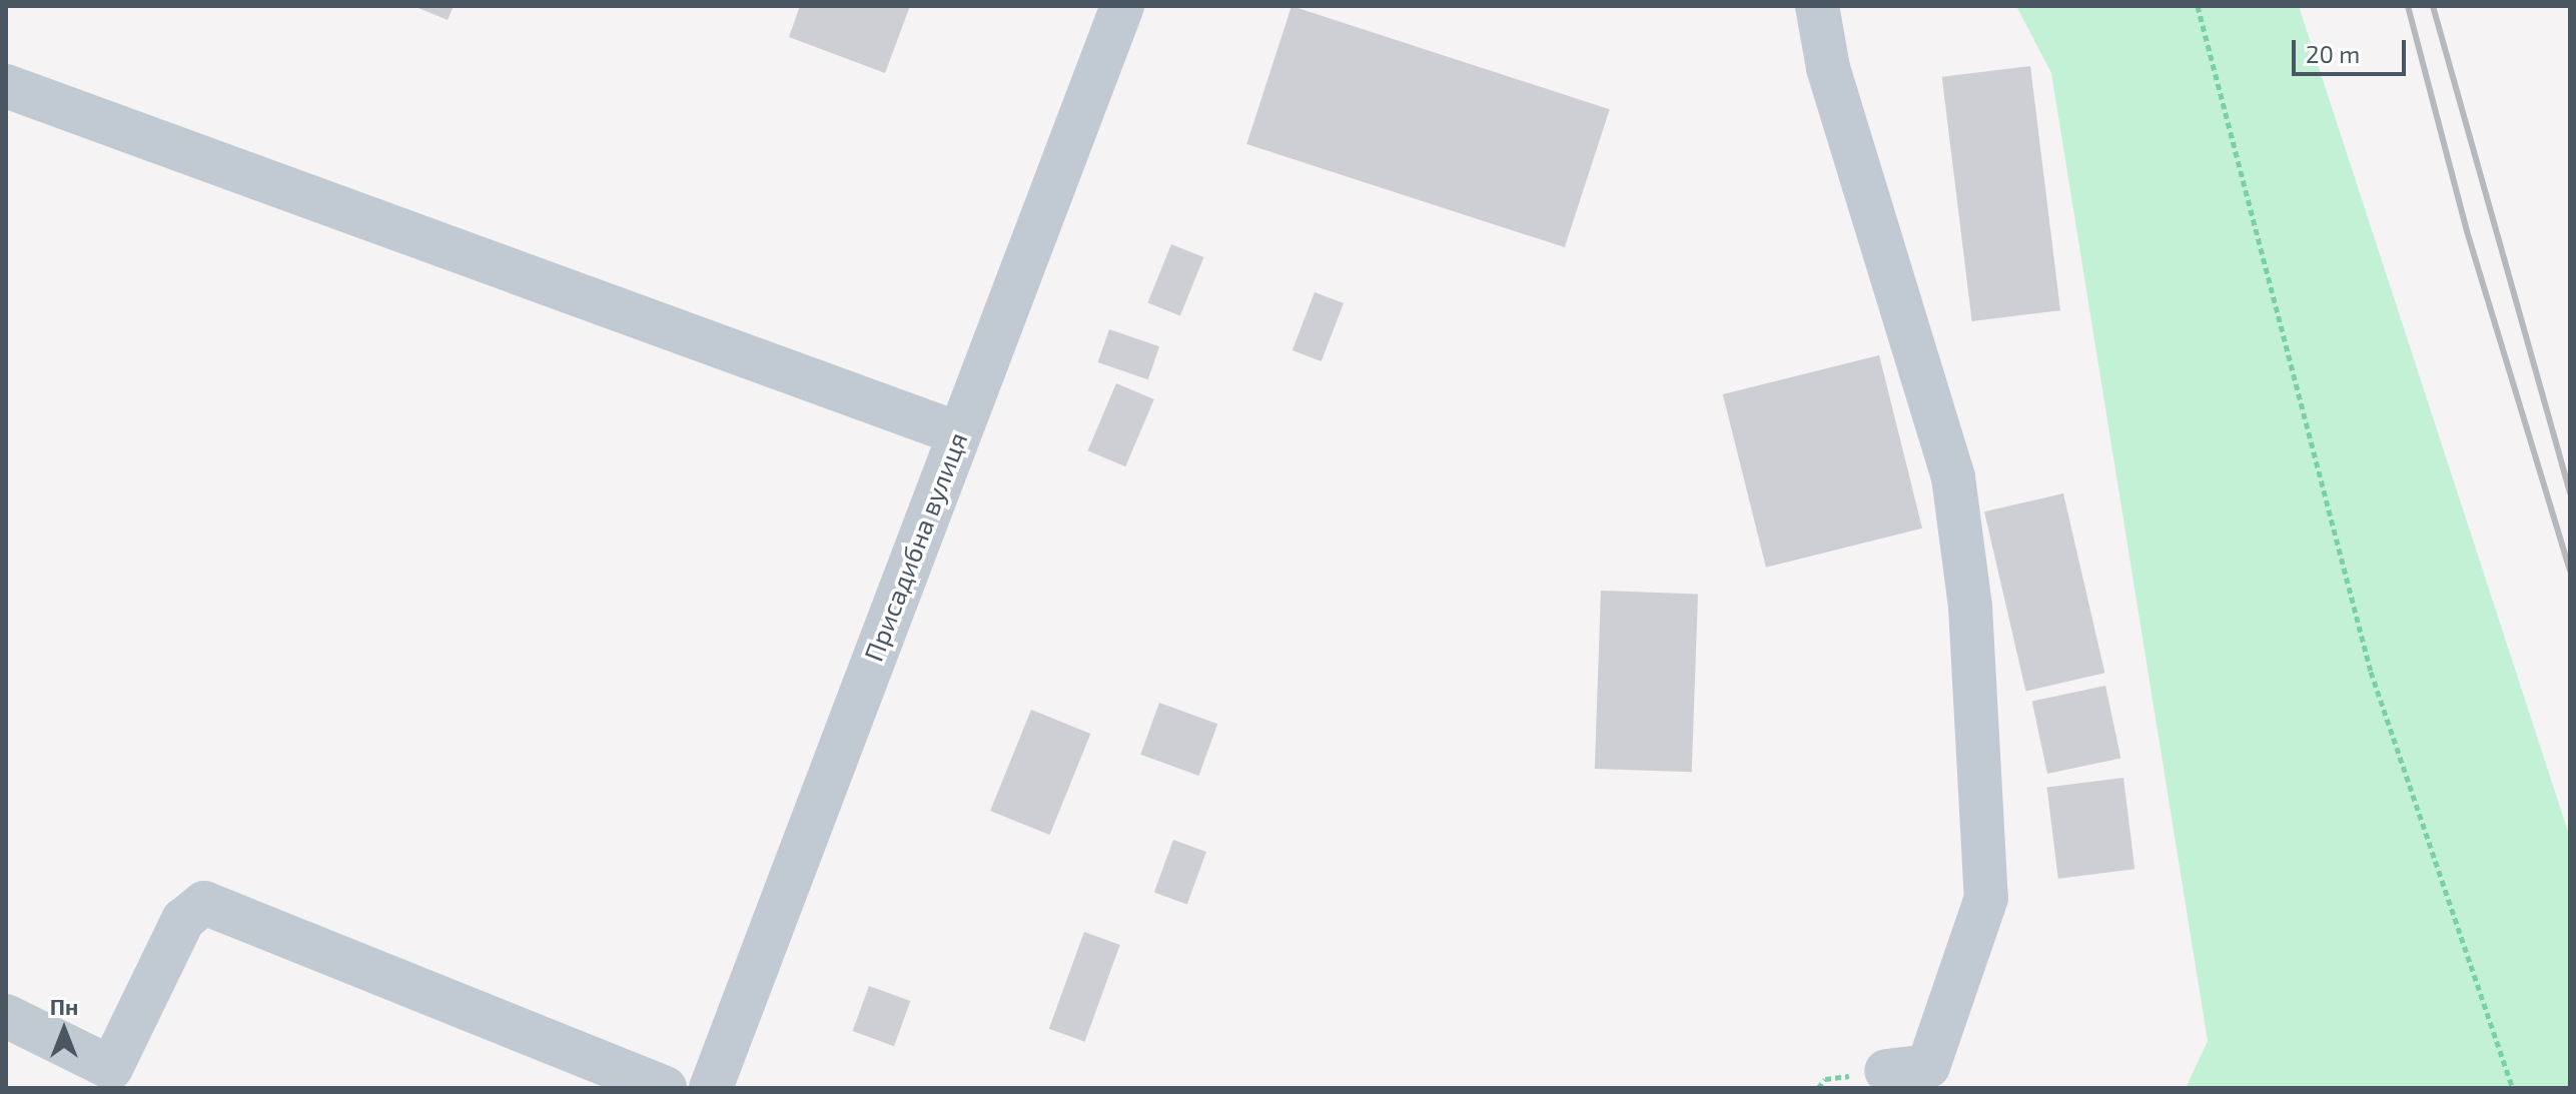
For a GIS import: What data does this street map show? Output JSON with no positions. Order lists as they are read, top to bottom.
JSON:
{
  "streets": {
    "street": ["Присадибна вулиця"]
  },
  "scale_bar": "20 m",
  "north": "top"
}
